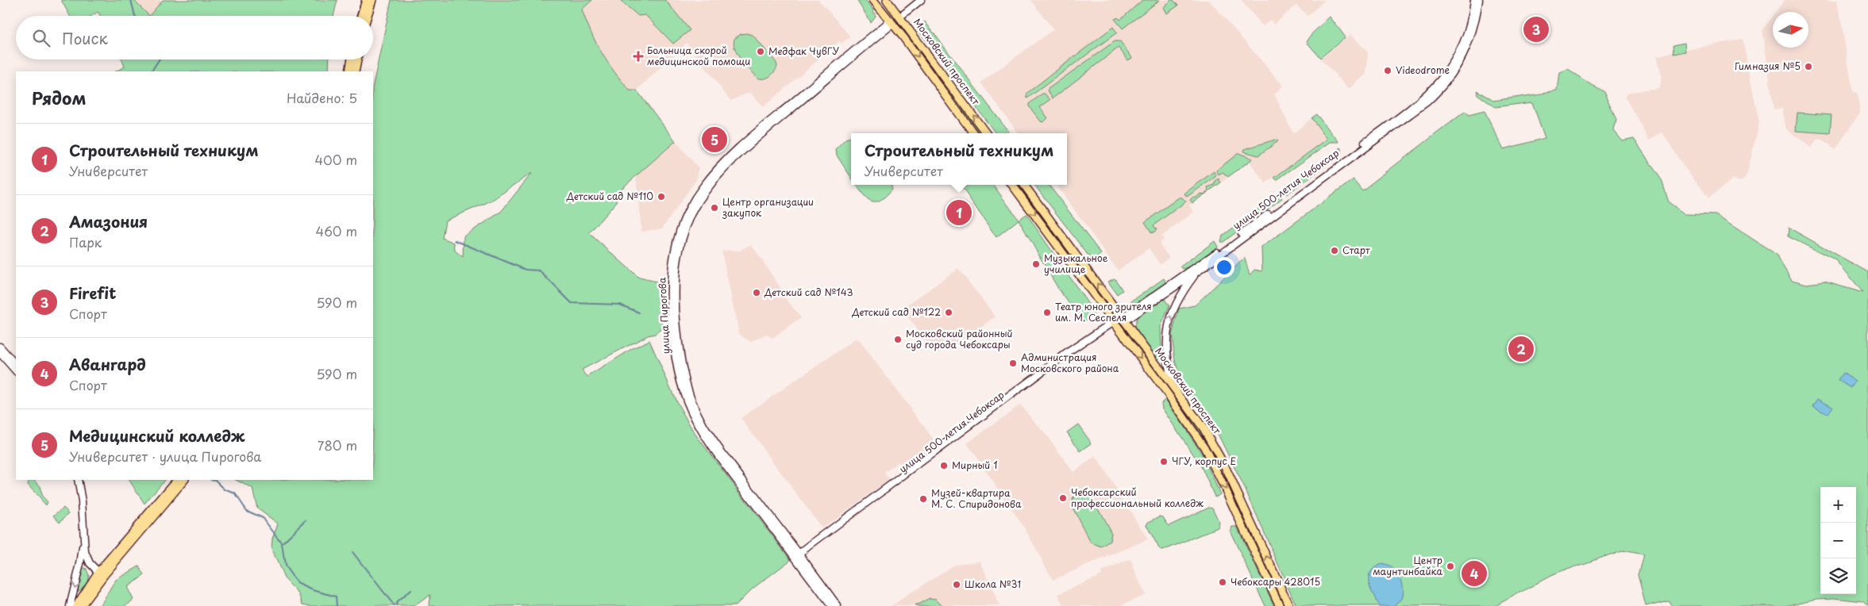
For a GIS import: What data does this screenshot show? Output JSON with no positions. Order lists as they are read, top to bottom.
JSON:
{
  "streets": {
    "main road": ["Московский проспект", "улица 500-летия Чебоксар", "улица Пирогова"]
  },
  "crossings": [
    ["Московский проспект", "улица 500-летия Чебоксар"],
    ["Московский проспект", "улица Пирогова"],
    ["улица 500-летия Чебоксар", "улица Пирогова"]
  ],
  "places": {
    "other": [
      "Медфак ЧувГУ",
      "Гимназия №5",
      "Videodrome",
      "Детский сад №110",
      "Центр организации закупок",
      "Старт",
      "Музыкальное училище",
      "Детский сад №143",
      "Детский сад №122",
      "Театр юного зрителя им. М. Сеспеля",
      "Московский районный суд города Чебоксары",
      "Администрация Московского района",
      "ЧГУ, корпус Е",
      "Мирный 1",
      "Чебоксарский профессиональный колледж",
      "Музей-квартира М. С. Спиридонова",
      "Центр маунтинбайка",
      "Чебоксары 428015",
      "Школа №31"
    ],
    "health": ["Больница скорой медицинской помощи"]
  },
  "north": "right",
  "page": {
    "pins": [
      "3",
      "5",
      "1",
      "2",
      "4"
    ],
    "search": "Поиск",
    "heading": ["Рядом", "Найдено: 5"],
    "list": [
      {
        "mark": "1",
        "name": "Строительный техникум",
        "note": "Университет",
        "value": "400 m"
      },
      {
        "mark": "2",
        "name": "Амазония",
        "note": "Парк",
        "value": "460 m"
      },
      {
        "mark": "3",
        "name": "Firefit",
        "note": "Спорт",
        "value": "590 m"
      },
      {
        "mark": "4",
        "name": "Авангард",
        "note": "Спорт",
        "value": "590 m"
      },
      {
        "mark": "5",
        "name": "Медицинский колледж",
        "note": "Университет · улица Пирогова",
        "value": "780 m"
      }
    ],
    "popup": ["Строительный техникум", "Университет"],
    "map_buttons": ["+", "−"]
  }
}
